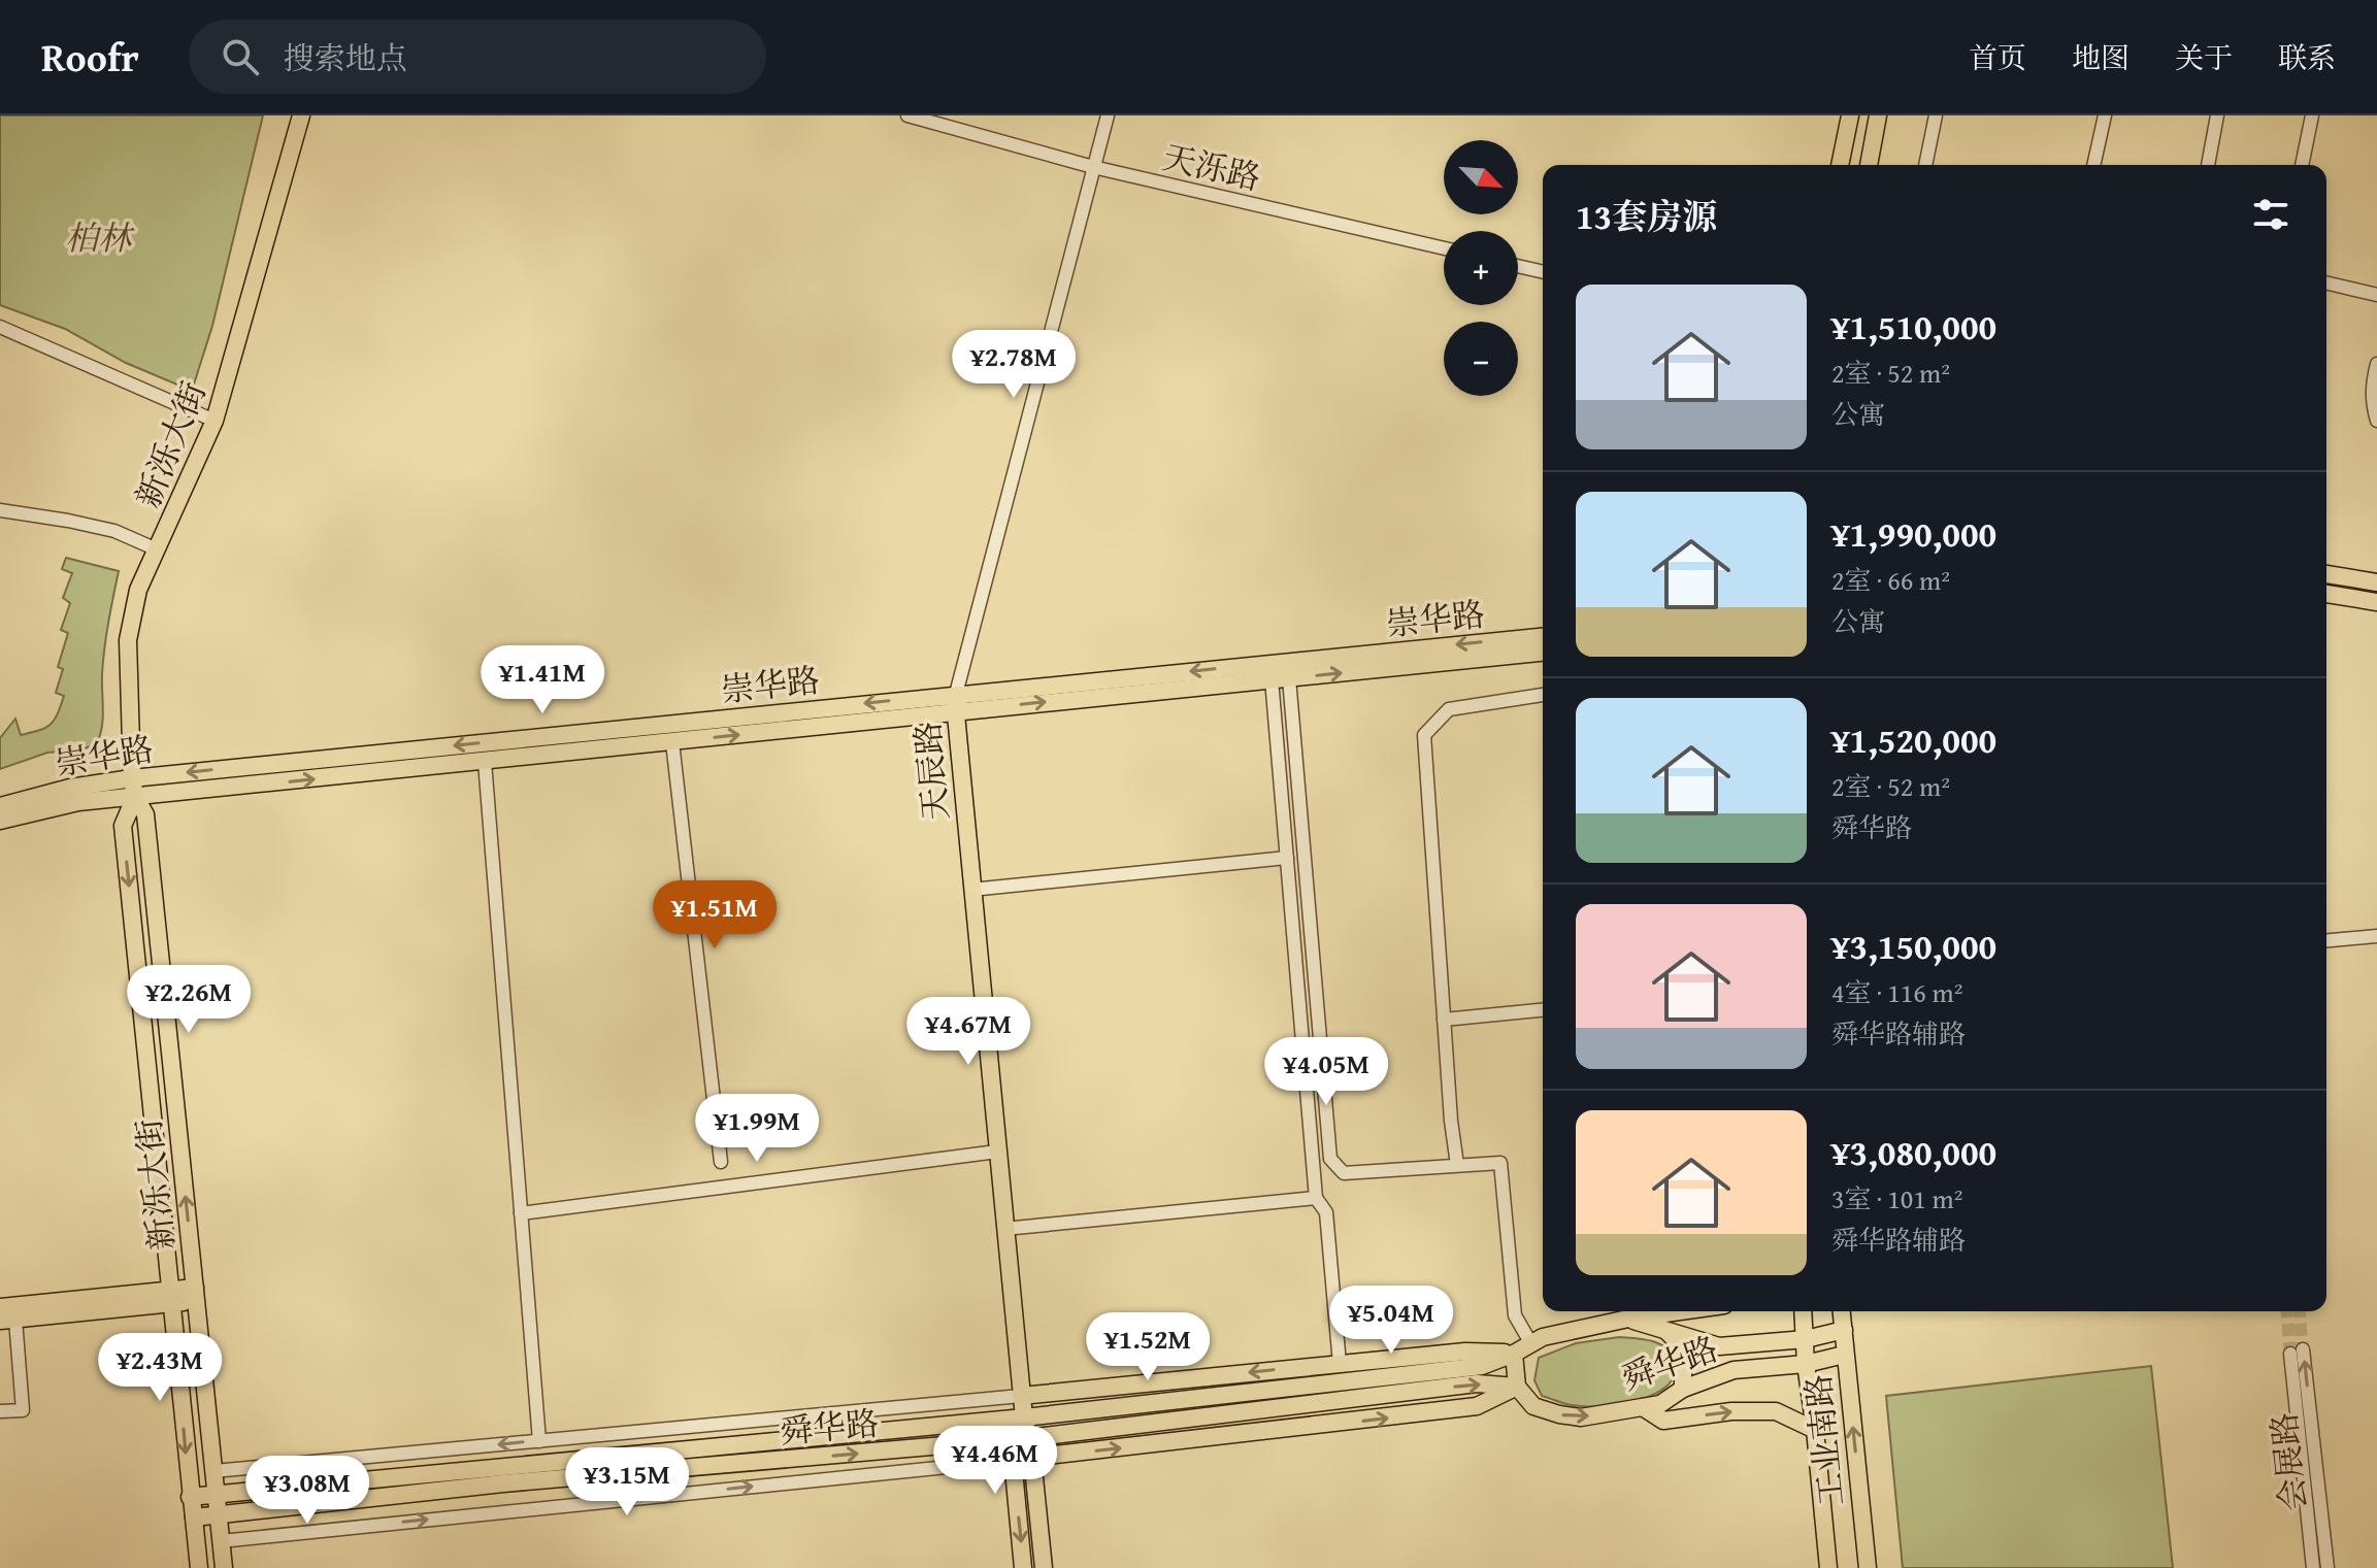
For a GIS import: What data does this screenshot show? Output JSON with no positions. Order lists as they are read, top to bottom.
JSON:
{
  "streets": {
    "main road": [
      "新泺大街",
      "崇华路",
      "天辰路",
      "舜华路",
      "工业南路"
    ],
    "street": ["天泺路", "会展路"]
  },
  "crossings": [
    ["天泺路", "天辰路"],
    ["新泺大街", "崇华路"],
    ["新泺大街", "舜华路"],
    ["崇华路", "天辰路"],
    ["天辰路", "舜华路"],
    ["舜华路", "工业南路"]
  ],
  "parks": ["柏林"],
  "north": "bottom right",
  "page": {
    "header": "Roofr",
    "search": "搜索地点",
    "nav": [
      "首页",
      "地图",
      "关于",
      "联系"
    ],
    "map_buttons": ["+", "−"],
    "heading": "13套房源",
    "list": [
      {
        "name": "¥1,510,000",
        "note": "2室 · 52 m² · 公寓"
      },
      {
        "name": "¥1,990,000",
        "note": "2室 · 66 m² · 公寓"
      },
      {
        "name": "¥1,520,000",
        "note": "2室 · 52 m² · 舜华路"
      },
      {
        "name": "¥3,150,000",
        "note": "4室 · 116 m² · 舜华路辅路"
      },
      {
        "name": "¥3,080,000",
        "note": "3室 · 101 m² · 舜华路辅路"
      }
    ],
    "price": [
      "¥2.78M",
      "¥1.41M",
      "¥1.51M",
      "¥2.26M",
      "¥4.67M",
      "¥4.05M",
      "¥1.99M",
      "¥5.04M",
      "¥1.52M",
      "¥2.43M",
      "¥4.46M",
      "¥3.15M",
      "¥3.08M"
    ]
  }
}
